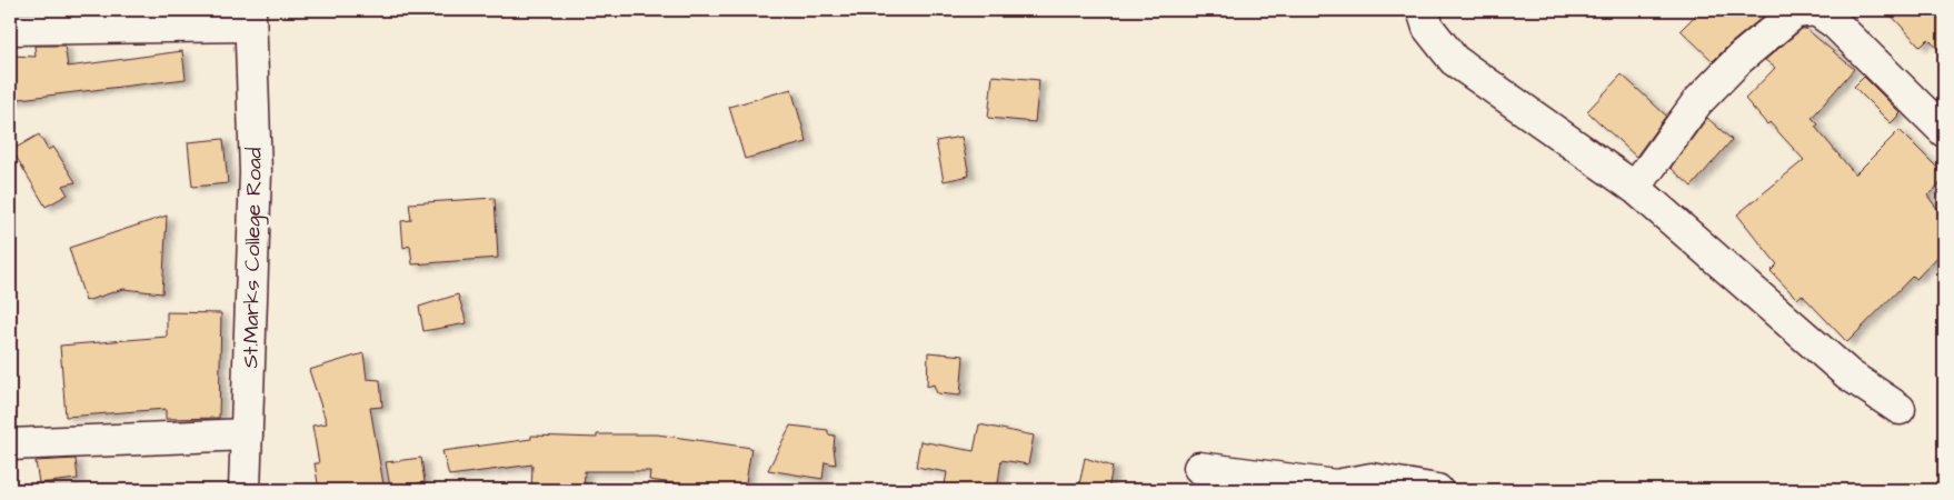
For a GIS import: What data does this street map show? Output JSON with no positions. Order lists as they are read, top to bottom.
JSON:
{
  "streets": {
    "street": ["St.Marks College Road"]
  }
}
